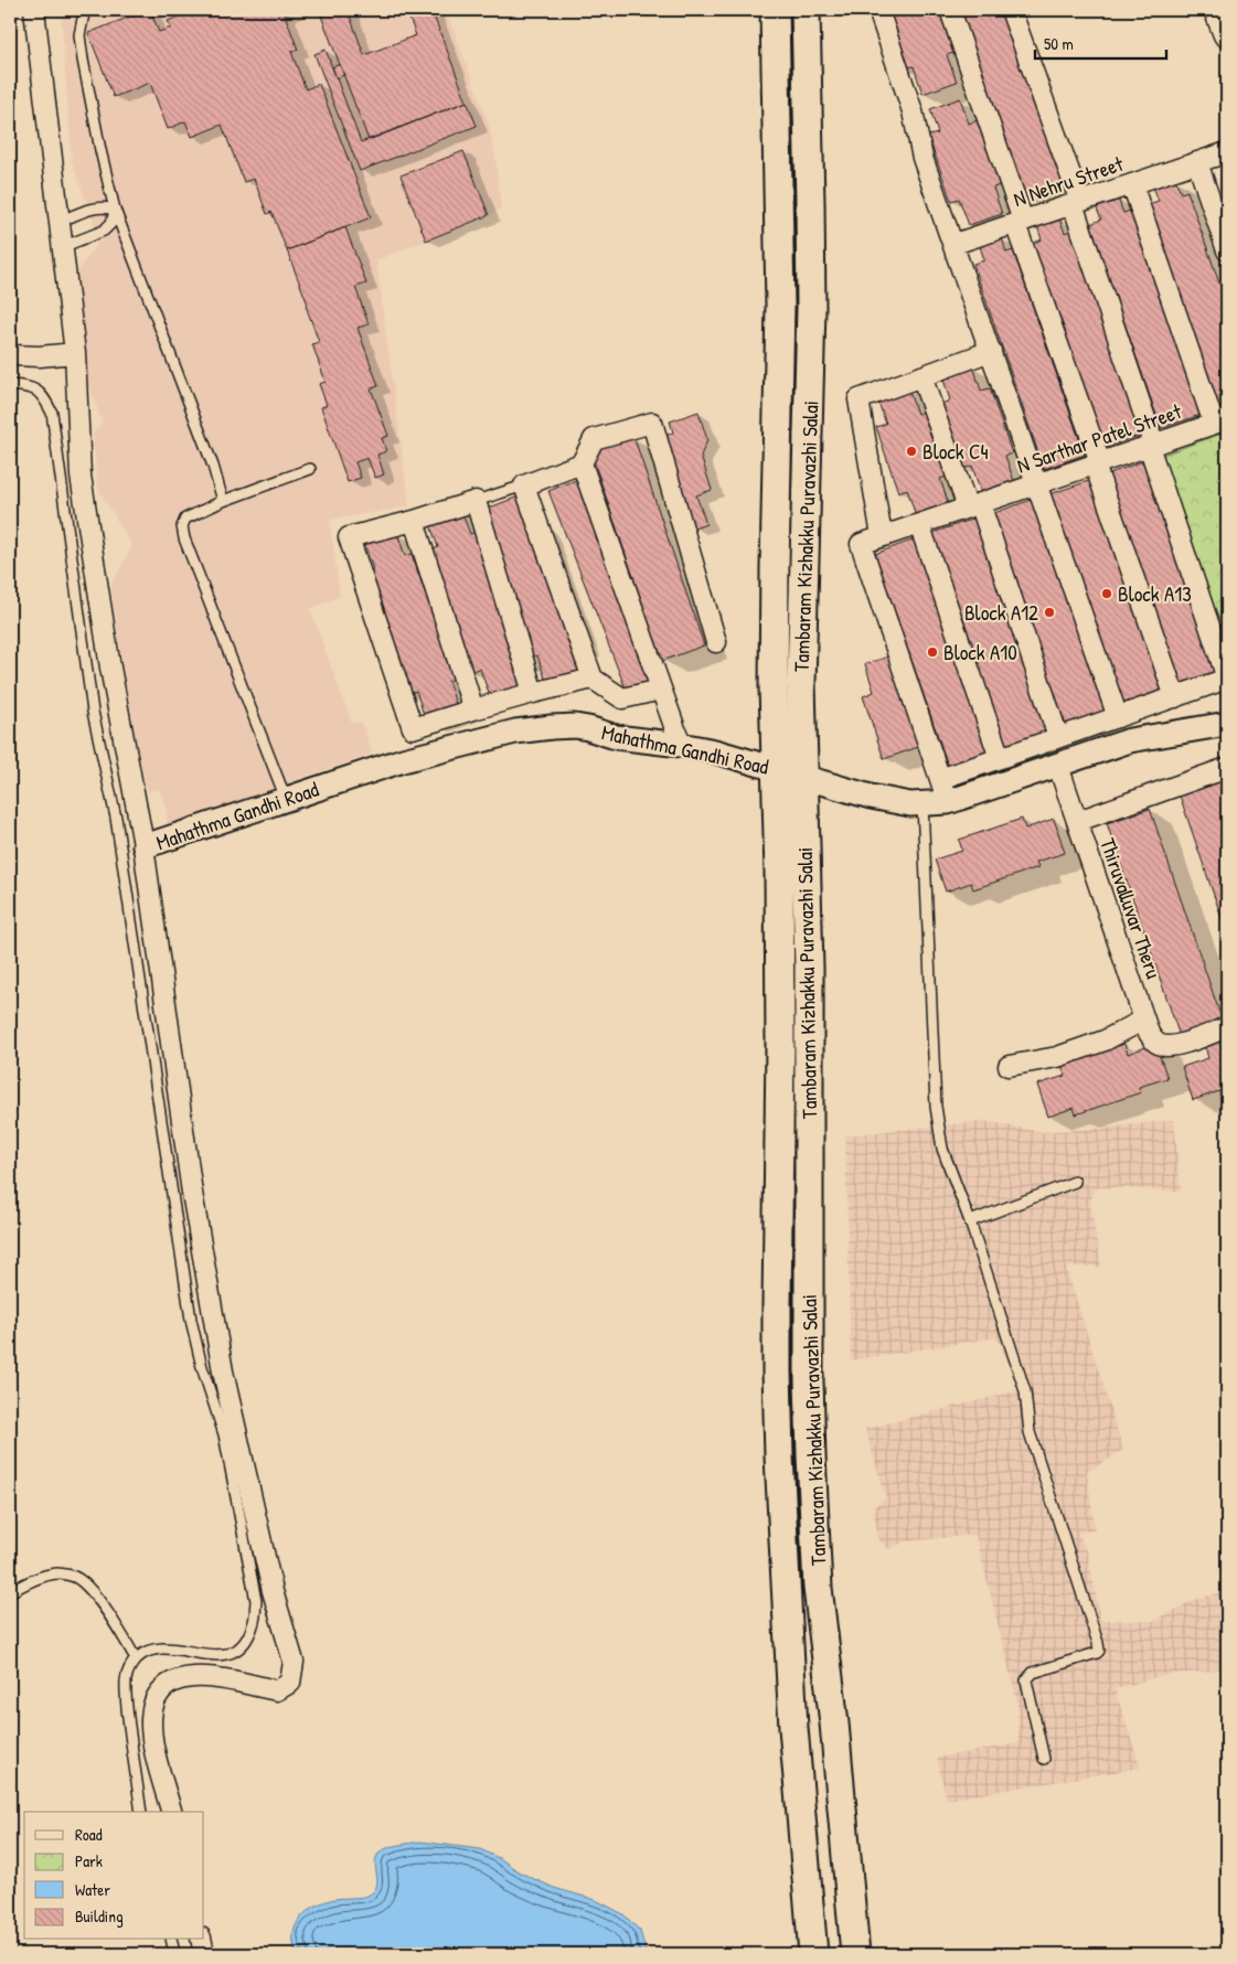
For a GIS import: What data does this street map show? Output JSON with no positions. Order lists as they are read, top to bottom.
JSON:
{
  "streets": {
    "main road": ["Tambaram Kizhakku Puravazhi Salai"],
    "street": [
      "N Nehru Street",
      "N Sarthar Patel Street",
      "Mahathma Gandhi Road",
      "Thiruvalluvar Theru"
    ]
  },
  "crossings": [
    ["Tambaram Kizhakku Puravazhi Salai", "Mahathma Gandhi Road"],
    ["Mahathma Gandhi Road", "Thiruvalluvar Theru"]
  ],
  "places": [
    "Block C4",
    "Block A13",
    "Block A12",
    "Block A10"
  ],
  "legend": [
    "Road",
    "Park",
    "Water",
    "Building"
  ],
  "scale_bar": "50 m"
}
